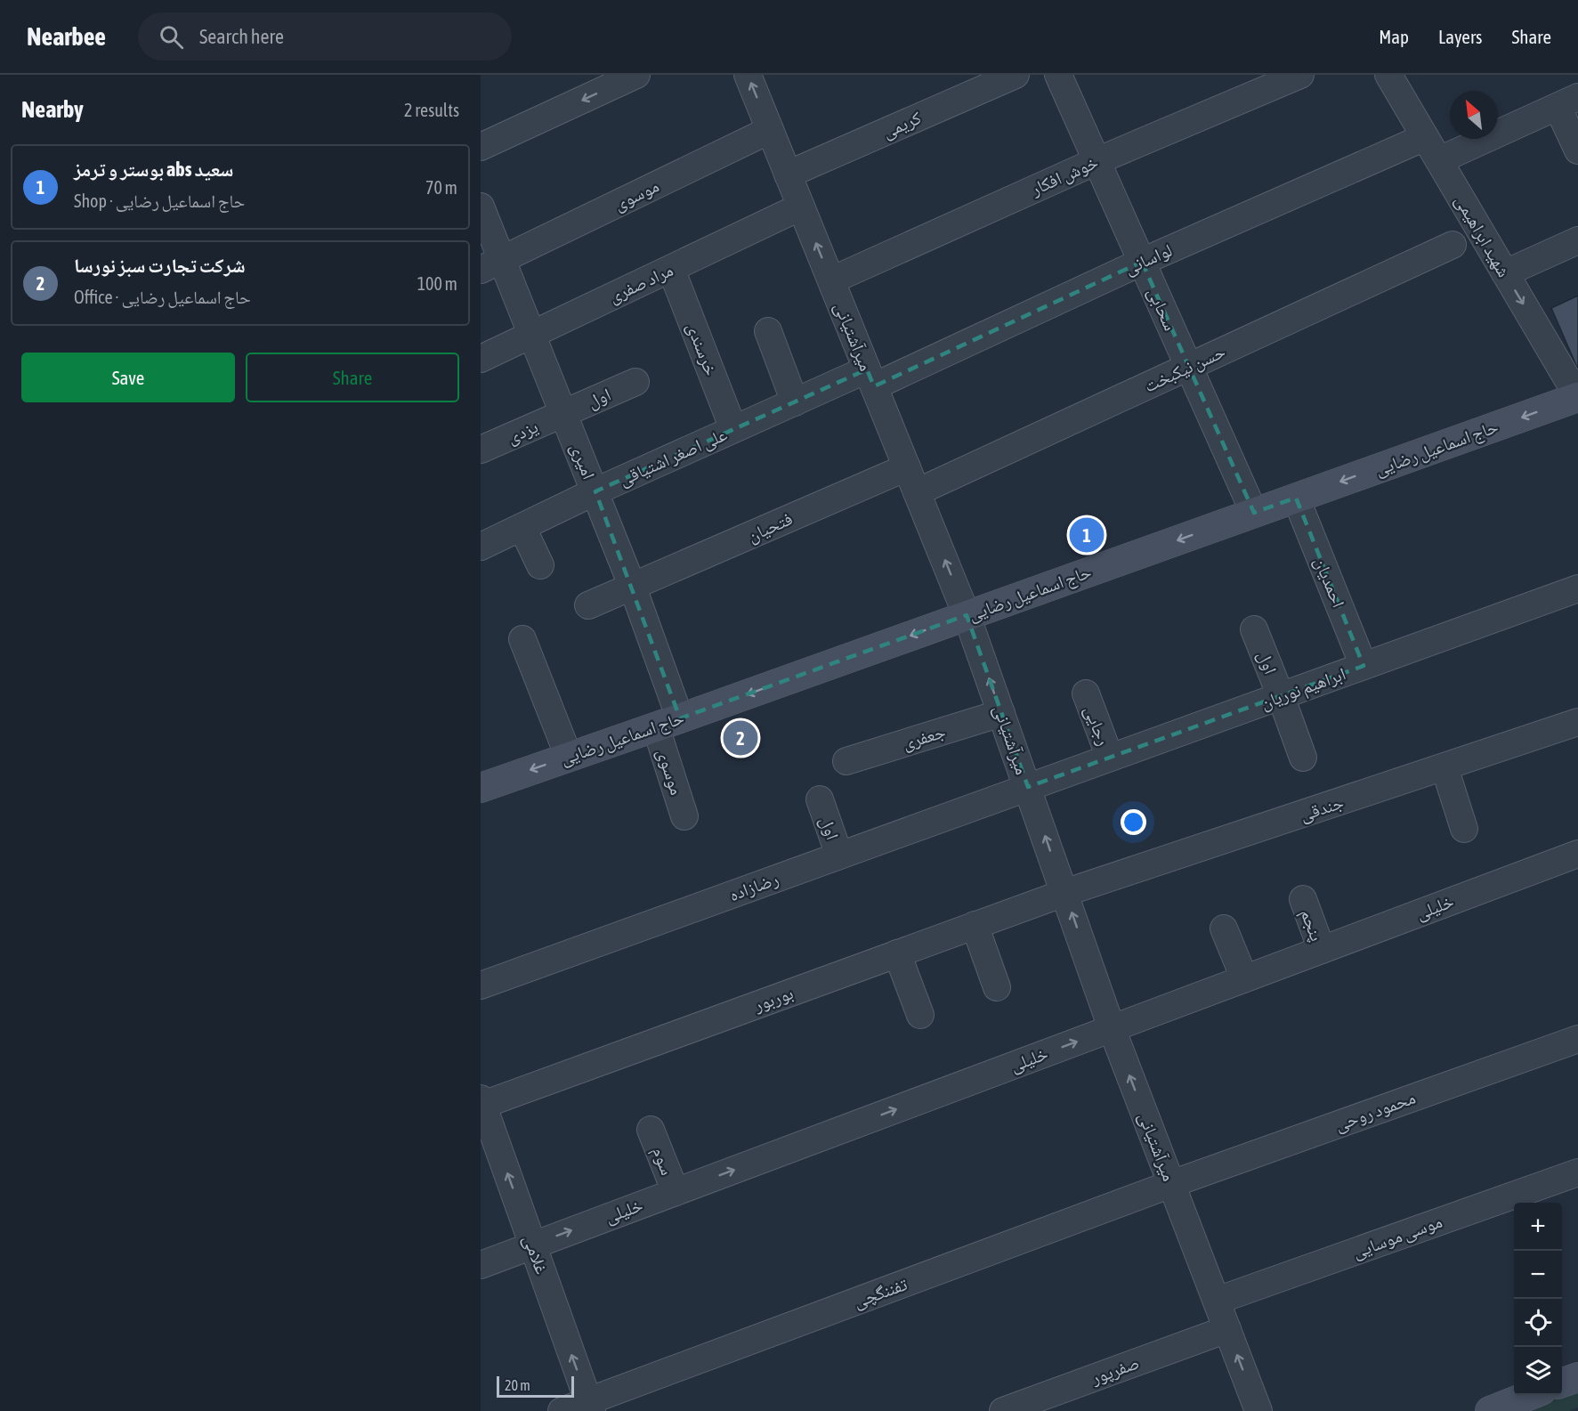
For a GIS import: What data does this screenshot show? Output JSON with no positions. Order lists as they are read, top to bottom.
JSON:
{
  "streets": {
    "main road": ["حاج اسماعیل رضایی"],
    "street": [
      "کریمی",
      "خوش افکار",
      "موسوی",
      "شهید ابراهیمی",
      "لواسانی",
      "مراد صفری",
      "سحابی",
      "میرآشتیانی",
      "خرسندی",
      "حسن نیکبخت",
      "اول",
      "یزدی",
      "علی اصغر اشتیاقی",
      "امیری",
      "فتحیان",
      "احمدیان",
      "ابراهیم نوریان",
      "رجایی",
      "جعفری",
      "جندقی",
      "رضازاده",
      "خلیلی",
      "پنجم",
      "بوربور",
      "محمود روحی",
      "سوم",
      "موسی موسایی",
      "غلامی",
      "تفننگچی",
      "صفرپور"
    ]
  },
  "crossings": [
    ["کریمی", "میرآشتیانی"],
    ["خوش افکار", "سحابی"],
    ["خوش افکار", "میرآشتیانی"],
    ["موسوی", "میرآشتیانی"],
    ["موسوی", "حاج اسماعیل رضایی"],
    ["موسوی", "امیری"],
    ["شهید ابراهیمی", "لواسانی"],
    ["شهید ابراهیمی", "حاج اسماعیل رضایی"],
    ["لواسانی", "سحابی"],
    ["لواسانی", "میرآشتیانی"],
    ["لواسانی", "علی اصغر اشتیاقی"],
    ["مراد صفری", "میرآشتیانی"],
    ["مراد صفری", "خرسندی"],
    ["مراد صفری", "امیری"],
    ["سحابی", "حسن نیکبخت"],
    ["سحابی", "حاج اسماعیل رضایی"],
    ["میرآشتیانی", "حسن نیکبخت"],
    ["میرآشتیانی", "حاج اسماعیل رضایی"],
    ["میرآشتیانی", "علی اصغر اشتیاقی"],
    ["میرآشتیانی", "فتحیان"],
    ["میرآشتیانی", "ابراهیم نوریان"],
    ["میرآشتیانی", "جعفری"],
    ["میرآشتیانی", "جندقی"],
    ["میرآشتیانی", "رضازاده"],
    ["میرآشتیانی", "خلیلی"],
    ["میرآشتیانی", "بوربور"],
    ["میرآشتیانی", "محمود روحی"],
    ["میرآشتیانی", "موسی موسایی"],
    ["میرآشتیانی", "تفننگچی"],
    ["میرآشتیانی", "صفرپور"],
    ["خرسندی", "علی اصغر اشتیاقی"],
    ["اول", "یزدی"],
    ["اول", "امیری"],
    ["اول", "ابراهیم نوریان"],
    ["اول", "رضازاده"],
    ["یزدی", "امیری"],
    ["حاج اسماعیل رضایی", "امیری"],
    ["حاج اسماعیل رضایی", "احمدیان"],
    ["علی اصغر اشتیاقی", "امیری"],
    ["امیری", "فتحیان"],
    ["احمدیان", "ابراهیم نوریان"],
    ["ابراهیم نوریان", "رجایی"],
    ["ابراهیم نوریان", "رضازاده"],
    ["جندقی", "بوربور"],
    ["خلیلی", "پنجم"],
    ["خلیلی", "سوم"],
    ["خلیلی", "غلامی"],
    ["بوربور", "غلامی"],
    ["محمود روحی", "تفننگچی"],
    ["غلامی", "تفننگچی"]
  ],
  "one_way": [
    "شهید ابراهیمی",
    "میرآشتیانی",
    "حاج اسماعیل رضایی",
    "خلیلی",
    "غلامی"
  ],
  "scale_bar": "20 m",
  "north": "top left",
  "page": {
    "header": "Nearbee",
    "search": "Search here",
    "nav": ["Map", "Layers", "Share"],
    "heading": ["Nearby", "2 results"],
    "list": [
      {
        "mark": "1",
        "name": "بوستر و ترمز abs سعید",
        "note": "Shop · حاج اسماعیل رضایی",
        "value": "70 m"
      },
      {
        "mark": "2",
        "name": "شرکت تجارت سبز نورسا",
        "note": "Office · حاج اسماعیل رضایی",
        "value": "100 m"
      }
    ],
    "buttons": ["Save", "Share"],
    "pins": ["1", "2"],
    "map_buttons": ["+", "−"],
    "scale": "20 m"
  }
}
